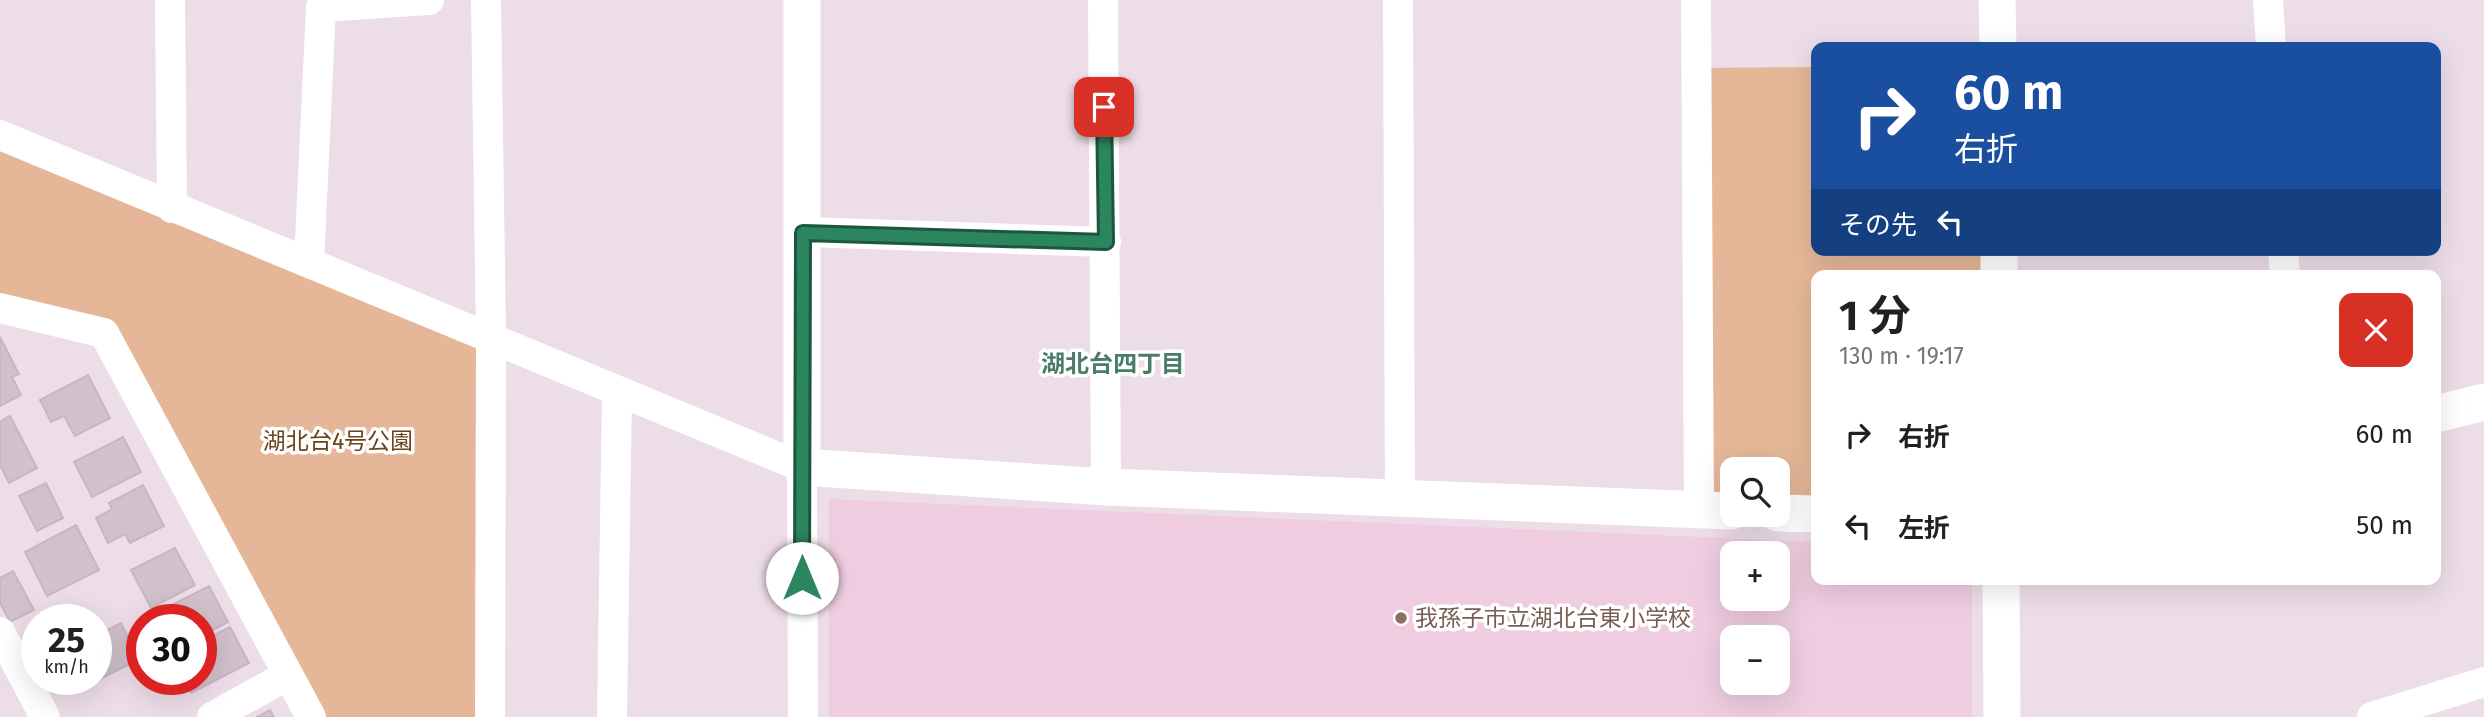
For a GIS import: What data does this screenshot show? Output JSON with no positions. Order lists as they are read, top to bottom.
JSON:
{
  "districts": ["湖北台四丁目"],
  "parks": ["湖北台4号公園"],
  "places": ["我孫子市立湖北台東小学校"],
  "page": {
    "turn": ["60 m", "右折"],
    "then": "その先",
    "heading": ["1 分", "130 m · 19:17"],
    "list": [
      {
        "name": "右折",
        "value": "60 m"
      },
      {
        "name": "左折",
        "value": "50 m"
      }
    ],
    "map_buttons": ["+", "−"],
    "speed": "25 km/h",
    "limit": "30"
  }
}
